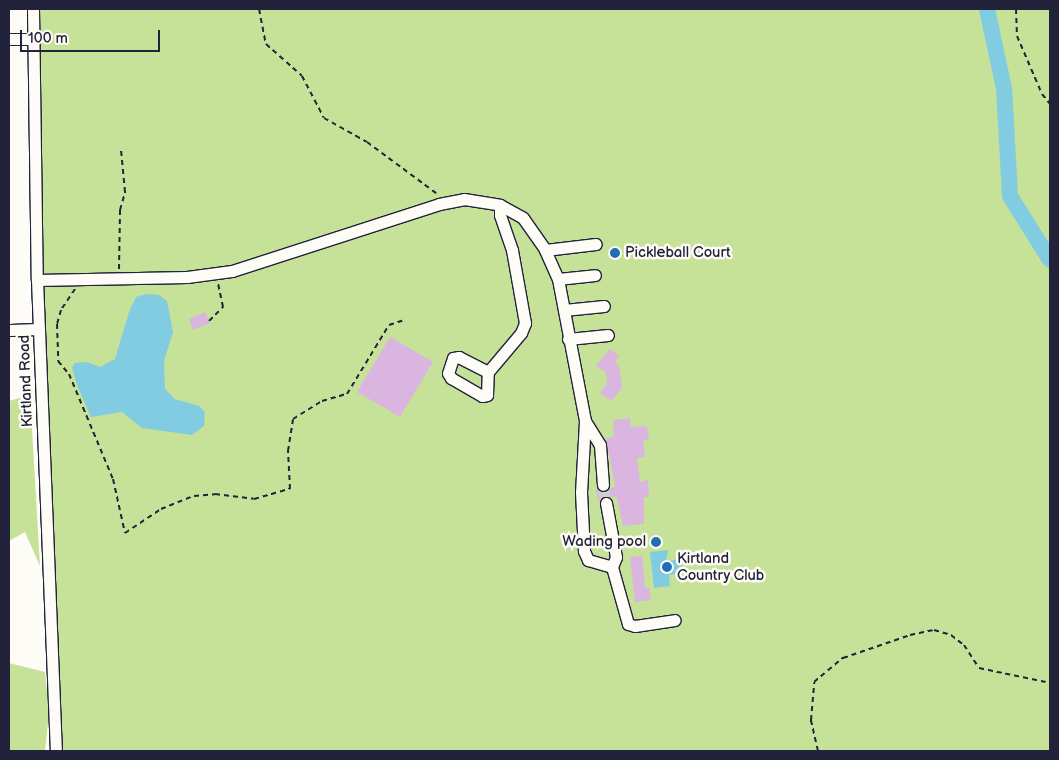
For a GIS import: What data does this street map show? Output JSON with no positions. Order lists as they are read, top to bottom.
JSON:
{
  "streets": {
    "street": ["Kirtland Road"]
  },
  "places": ["Pickleball Court", "Wading pool", "Kirtland Country Club"],
  "scale_bar": "100 m"
}
